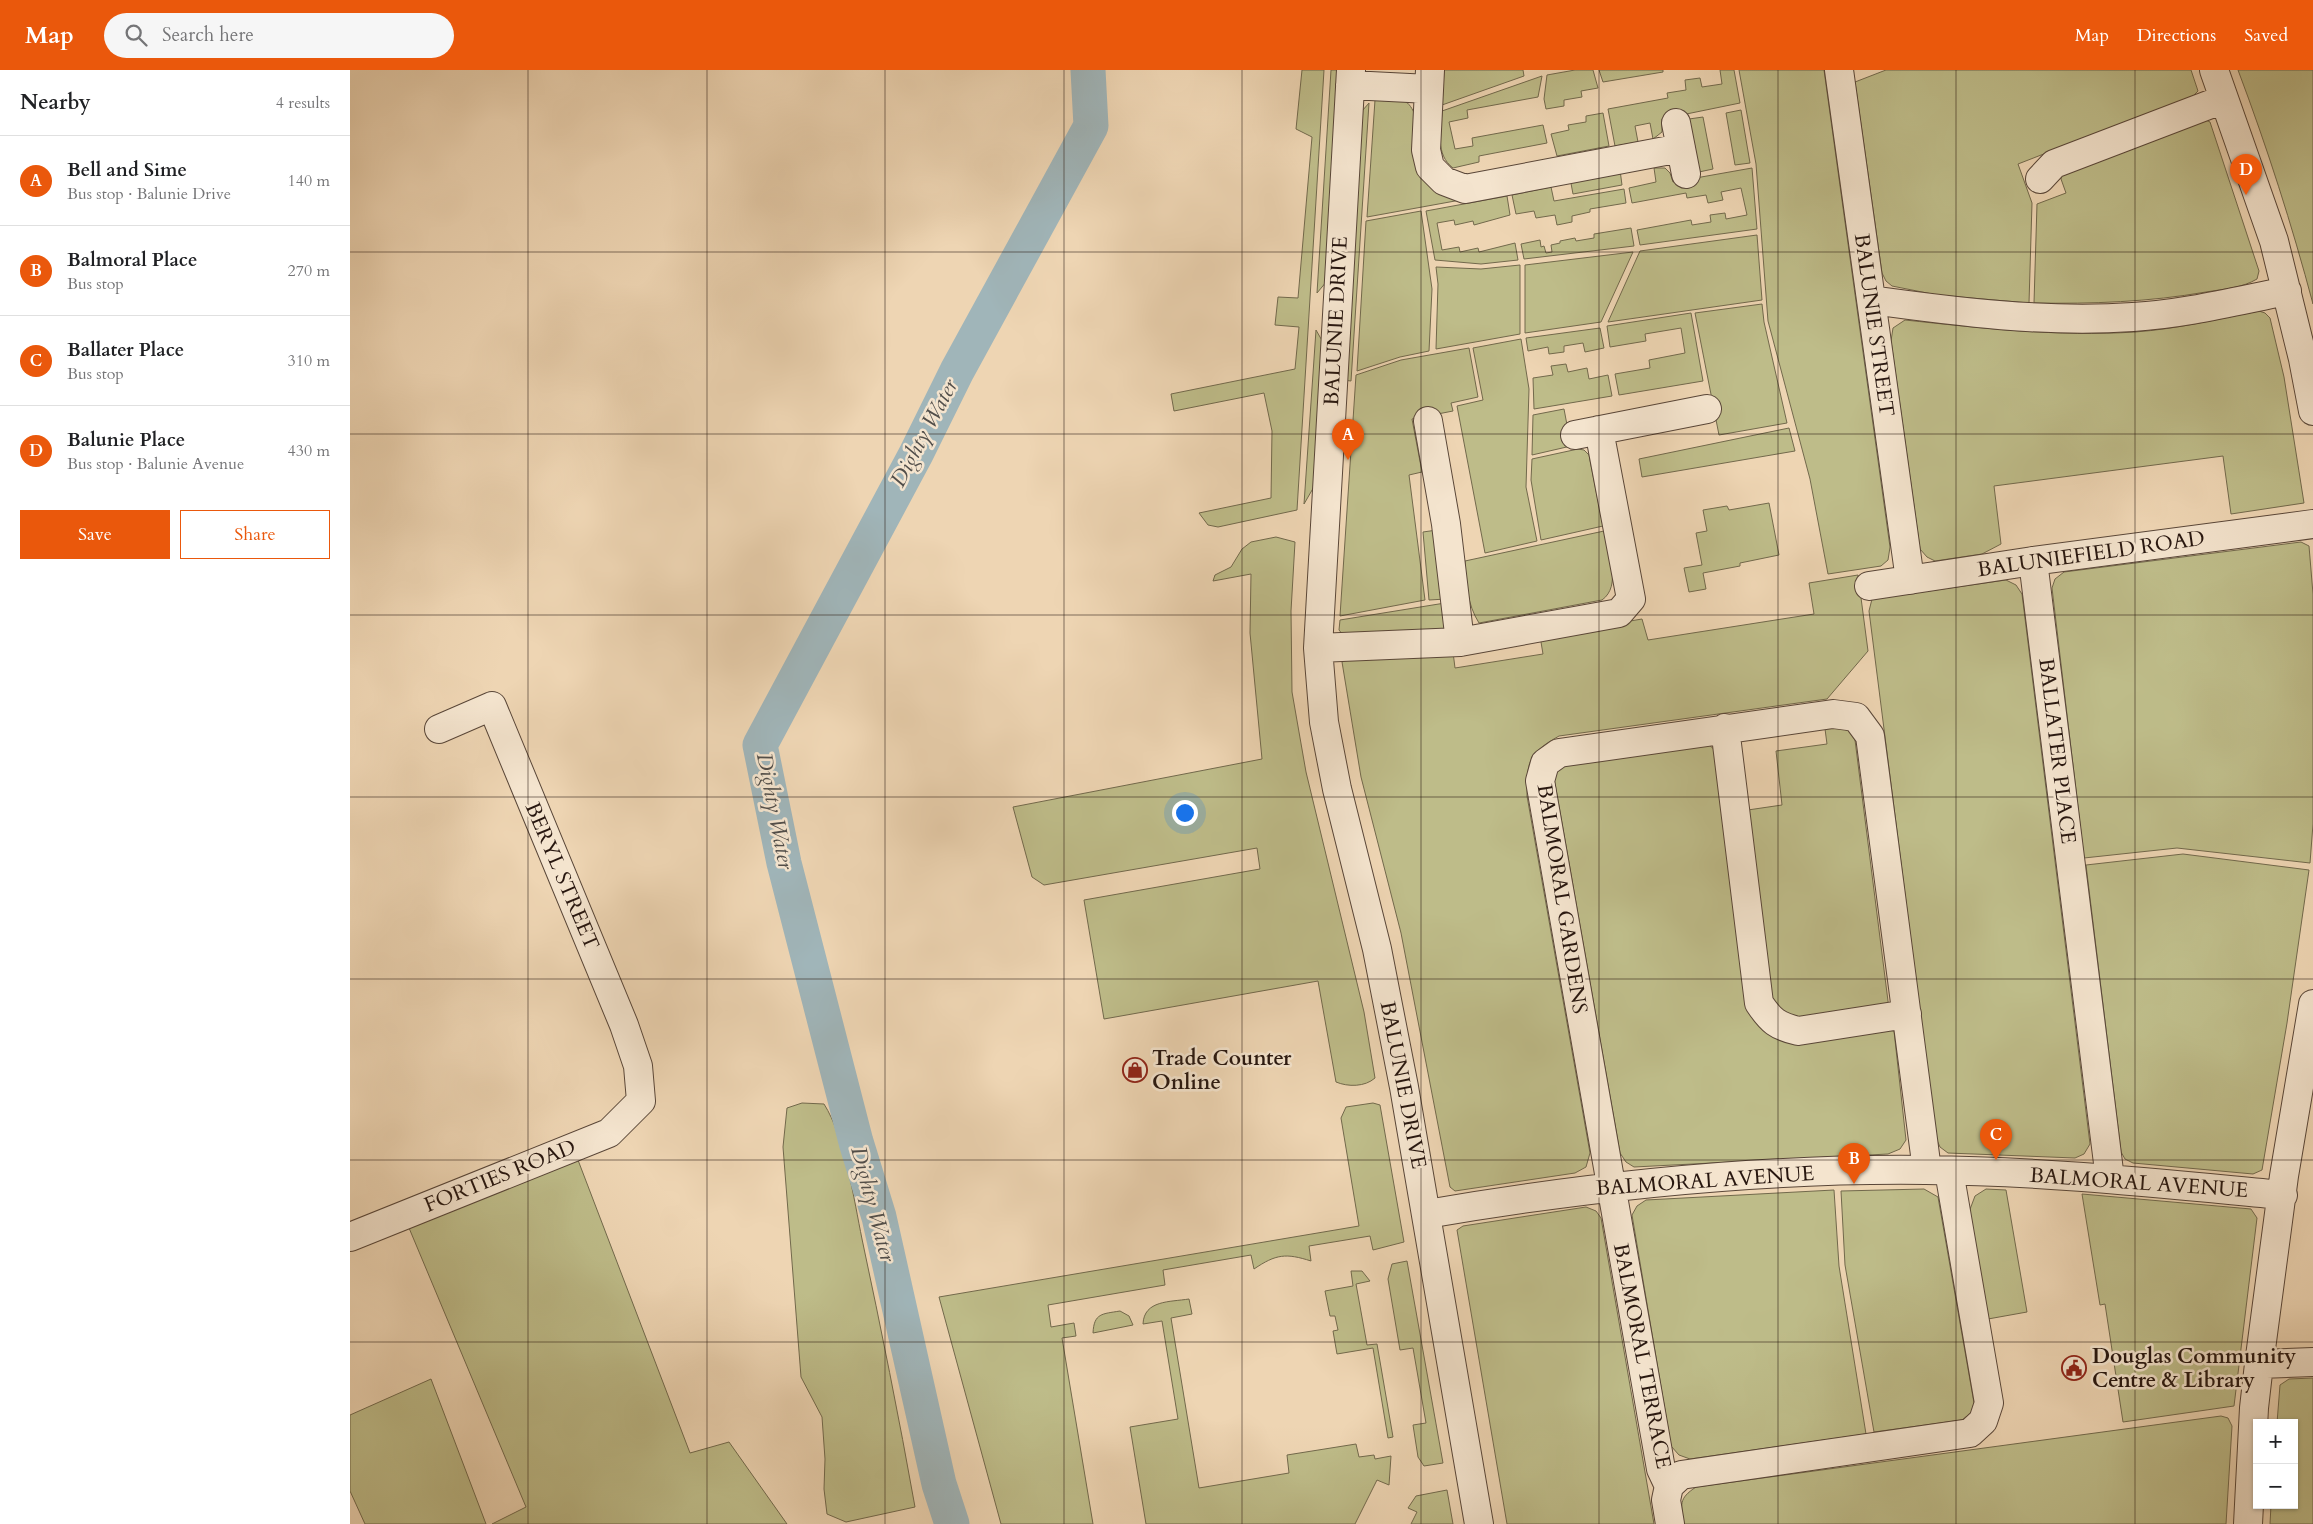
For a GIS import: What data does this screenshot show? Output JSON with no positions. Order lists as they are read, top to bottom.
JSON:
{
  "streets": {
    "street": [
      "BALUNIE DRIVE",
      "BALUNIE STREET",
      "BALUNIEFIELD ROAD",
      "BALLATER PLACE",
      "BERYL STREET",
      "BALMORAL GARDENS",
      "FORTIES ROAD",
      "BALMORAL AVENUE",
      "BALMORAL TERRACE"
    ]
  },
  "crossings": [
    ["BALUNIE DRIVE", "BALMORAL AVENUE"],
    ["BALUNIE STREET", "BALUNIEFIELD ROAD"],
    ["BALUNIEFIELD ROAD", "BALLATER PLACE"],
    ["BALLATER PLACE", "BALMORAL AVENUE"],
    ["BERYL STREET", "FORTIES ROAD"],
    ["BALMORAL GARDENS", "BALMORAL AVENUE"],
    ["BALMORAL GARDENS", "BALMORAL TERRACE"],
    ["BALMORAL AVENUE", "BALMORAL TERRACE"]
  ],
  "water": ["Dighty Water"],
  "places": {
    "shop": ["Trade Counter Online"],
    "public building": ["Douglas Community Centre & Library"]
  },
  "page": {
    "header": "Map",
    "search": "Search here",
    "nav": ["Map", "Directions", "Saved"],
    "heading": ["Nearby", "4 results"],
    "list": [
      {
        "mark": "A",
        "name": "Bell and Sime",
        "note": "Bus stop · Balunie Drive",
        "value": "140 m"
      },
      {
        "mark": "B",
        "name": "Balmoral Place",
        "note": "Bus stop",
        "value": "270 m"
      },
      {
        "mark": "C",
        "name": "Ballater Place",
        "note": "Bus stop",
        "value": "310 m"
      },
      {
        "mark": "D",
        "name": "Balunie Place",
        "note": "Bus stop · Balunie Avenue",
        "value": "430 m"
      }
    ],
    "pins": [
      "D",
      "A",
      "C",
      "B"
    ],
    "buttons": ["Save", "Share"],
    "map_buttons": ["+", "−"]
  }
}
